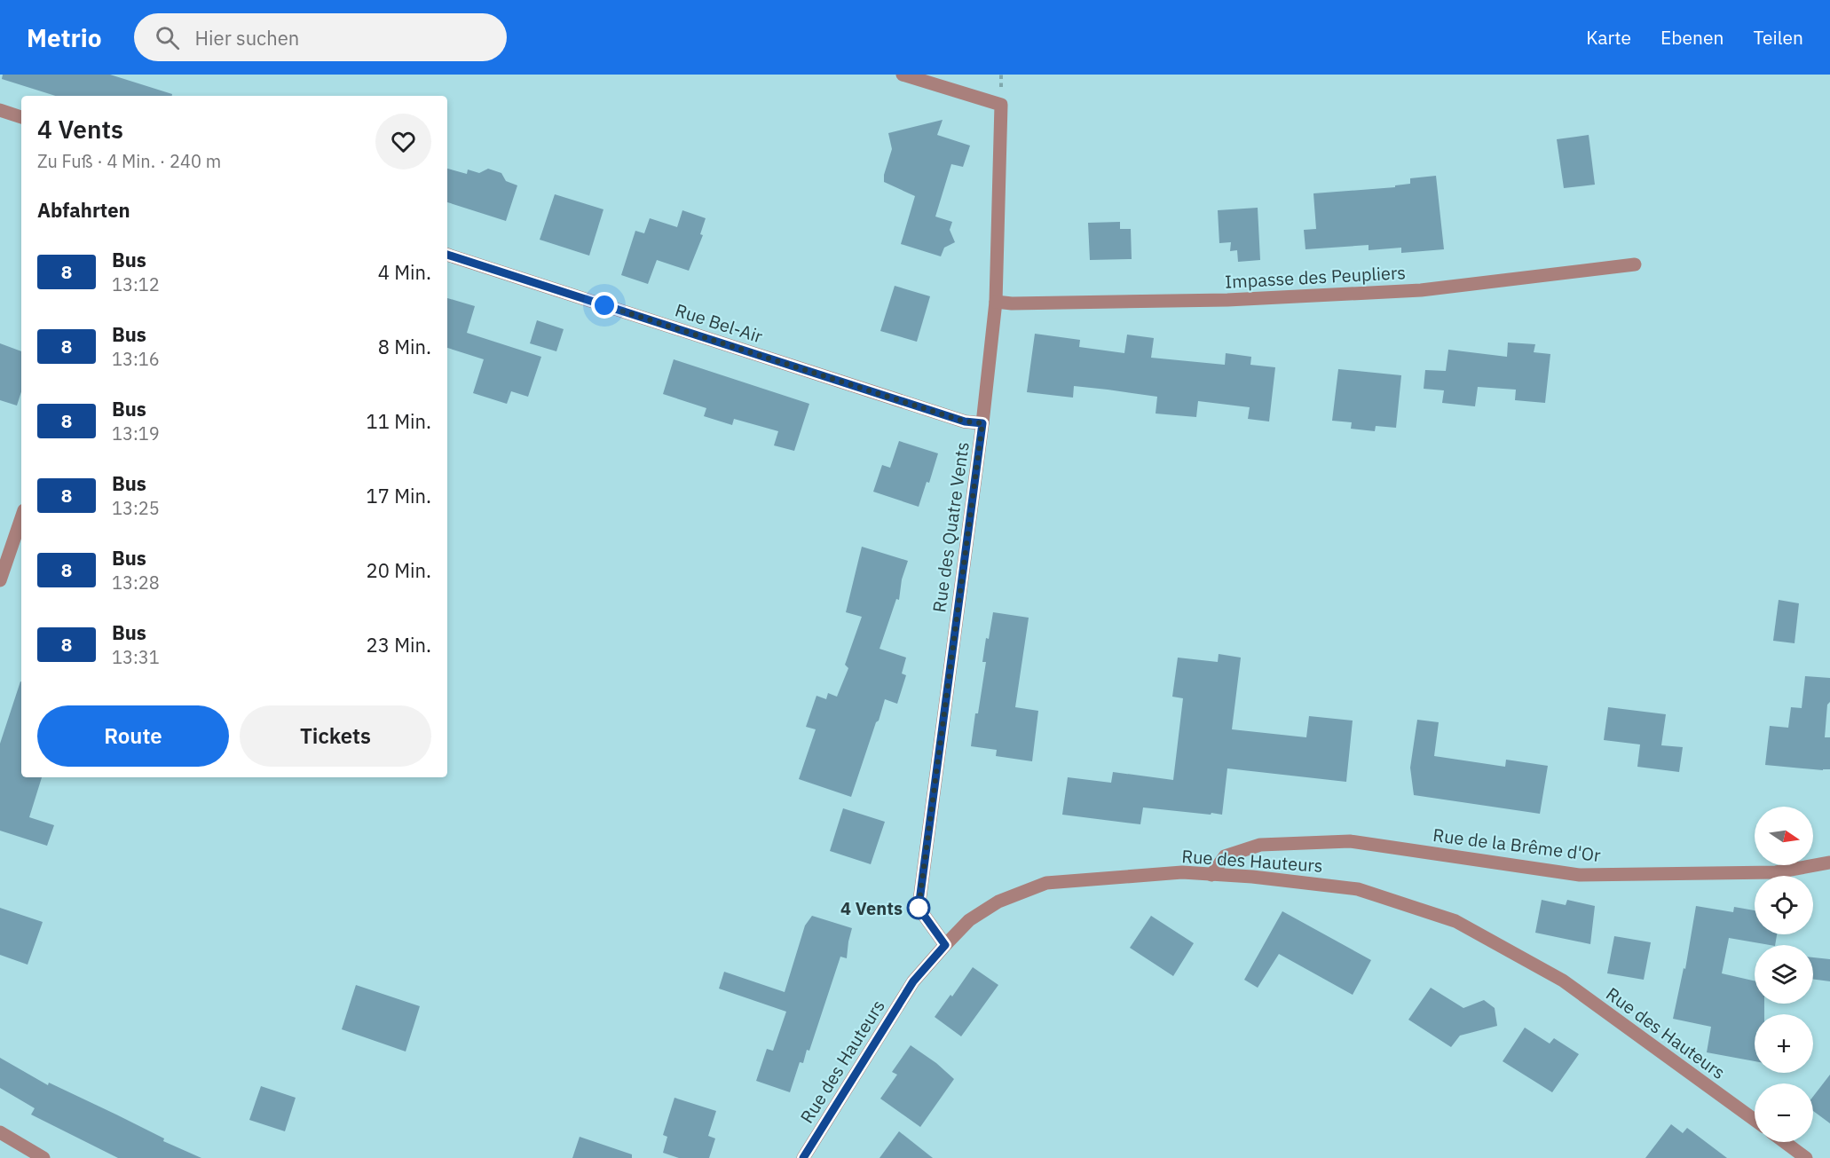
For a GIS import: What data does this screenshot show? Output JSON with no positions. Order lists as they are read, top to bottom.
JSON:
{
  "streets": {
    "street": [
      "Impasse des Peupliers",
      "Rue Bel-Air",
      "Rue des Quatre Vents",
      "Rue de la Brême d'Or",
      "Rue des Hauteurs"
    ]
  },
  "crossings": [
    ["Impasse des Peupliers", "Rue des Quatre Vents"],
    ["Rue Bel-Air", "Rue des Quatre Vents"],
    ["Rue des Quatre Vents", "Rue des Hauteurs"],
    ["Rue de la Brême d'Or", "Rue des Hauteurs"]
  ],
  "places": ["4 Vents"],
  "lines": ["bus line 8"],
  "north": "right",
  "page": {
    "header": "Metrio",
    "search": "Hier suchen",
    "nav": ["Karte", "Ebenen", "Teilen"],
    "heading": [
      ["4 Vents", "Zu Fuß · 4 Min. · 240 m"],
      "Abfahrten"
    ],
    "list": [
      {
        "mark": "8",
        "name": "Bus",
        "note": "13:12",
        "value": "4 Min."
      },
      {
        "mark": "8",
        "name": "Bus",
        "note": "13:16",
        "value": "8 Min."
      },
      {
        "mark": "8",
        "name": "Bus",
        "note": "13:19",
        "value": "11 Min."
      },
      {
        "mark": "8",
        "name": "Bus",
        "note": "13:25",
        "value": "17 Min."
      },
      {
        "mark": "8",
        "name": "Bus",
        "note": "13:28",
        "value": "20 Min."
      },
      {
        "mark": "8",
        "name": "Bus",
        "note": "13:31",
        "value": "23 Min."
      }
    ],
    "buttons": ["Route", "Tickets"],
    "map_buttons": ["+", "−"]
  }
}
